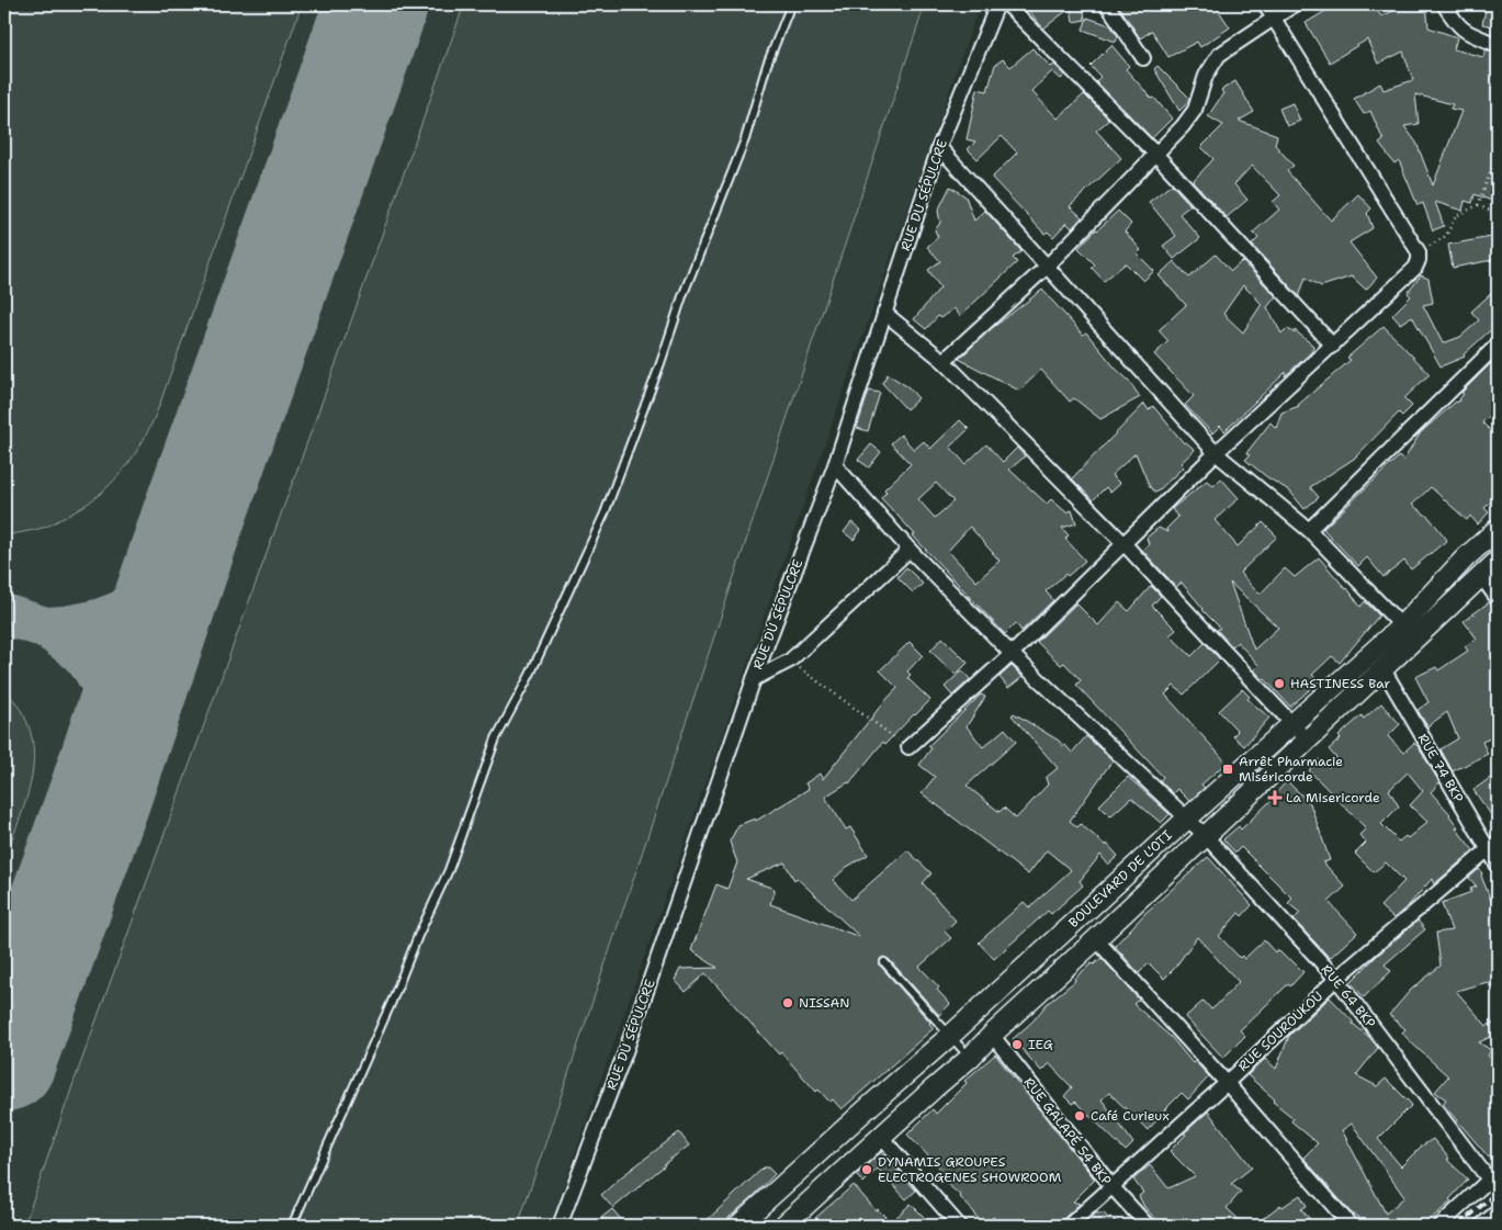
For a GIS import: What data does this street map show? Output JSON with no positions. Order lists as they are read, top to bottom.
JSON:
{
  "streets": {
    "main road": ["BOULEVARD DE L'OTI"],
    "street": [
      "RUE DU SÉPULCRE",
      "RUE 74 BKP",
      "RUE 64 BKP",
      "RUE SOUROUKOU",
      "RUE GALAPÉ 54 BKP"
    ]
  },
  "crossings": [
    ["RUE DU SÉPULCRE", "RUE 64 BKP"],
    ["RUE 74 BKP", "BOULEVARD DE L'OTI"],
    ["RUE 74 BKP", "RUE SOUROUKOU"],
    ["BOULEVARD DE L'OTI", "RUE 64 BKP"],
    ["BOULEVARD DE L'OTI", "RUE GALAPÉ 54 BKP"],
    ["RUE 64 BKP", "RUE SOUROUKOU"],
    ["RUE SOUROUKOU", "RUE GALAPÉ 54 BKP"]
  ],
  "places": {
    "other": [
      "HASTINESS Bar",
      "NISSAN",
      "IEG",
      "Café Curieux",
      "DYNAMIS GROUPES ELECTROGENES SHOWROOM"
    ],
    "transit": ["Arrêt Pharmacie Miséricorde"],
    "health": ["La Misericorde"]
  }
}
